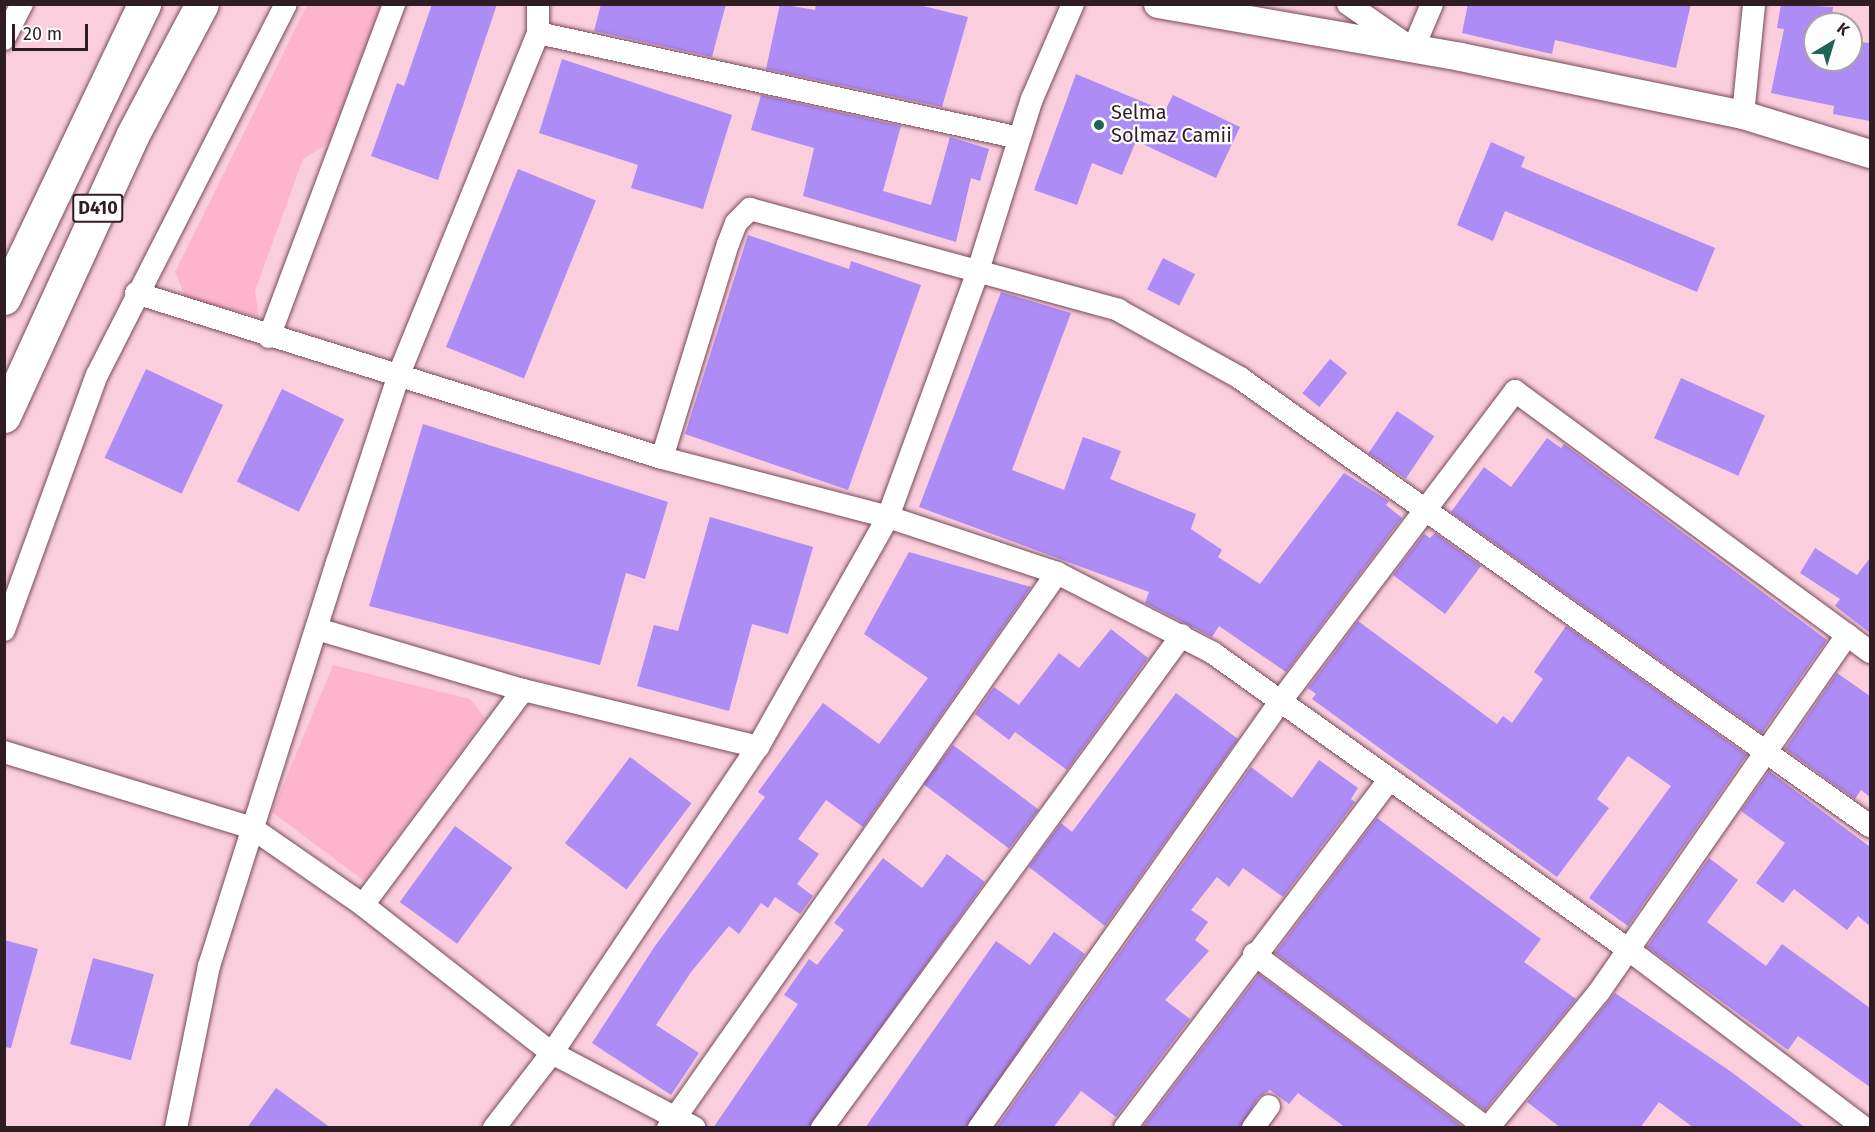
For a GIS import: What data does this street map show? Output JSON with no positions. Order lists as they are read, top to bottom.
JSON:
{
  "streets": {
    "highway": ["D410"]
  },
  "places": ["Selma Solmaz Camii"],
  "scale_bar": "20 m",
  "north": "top right"
}
